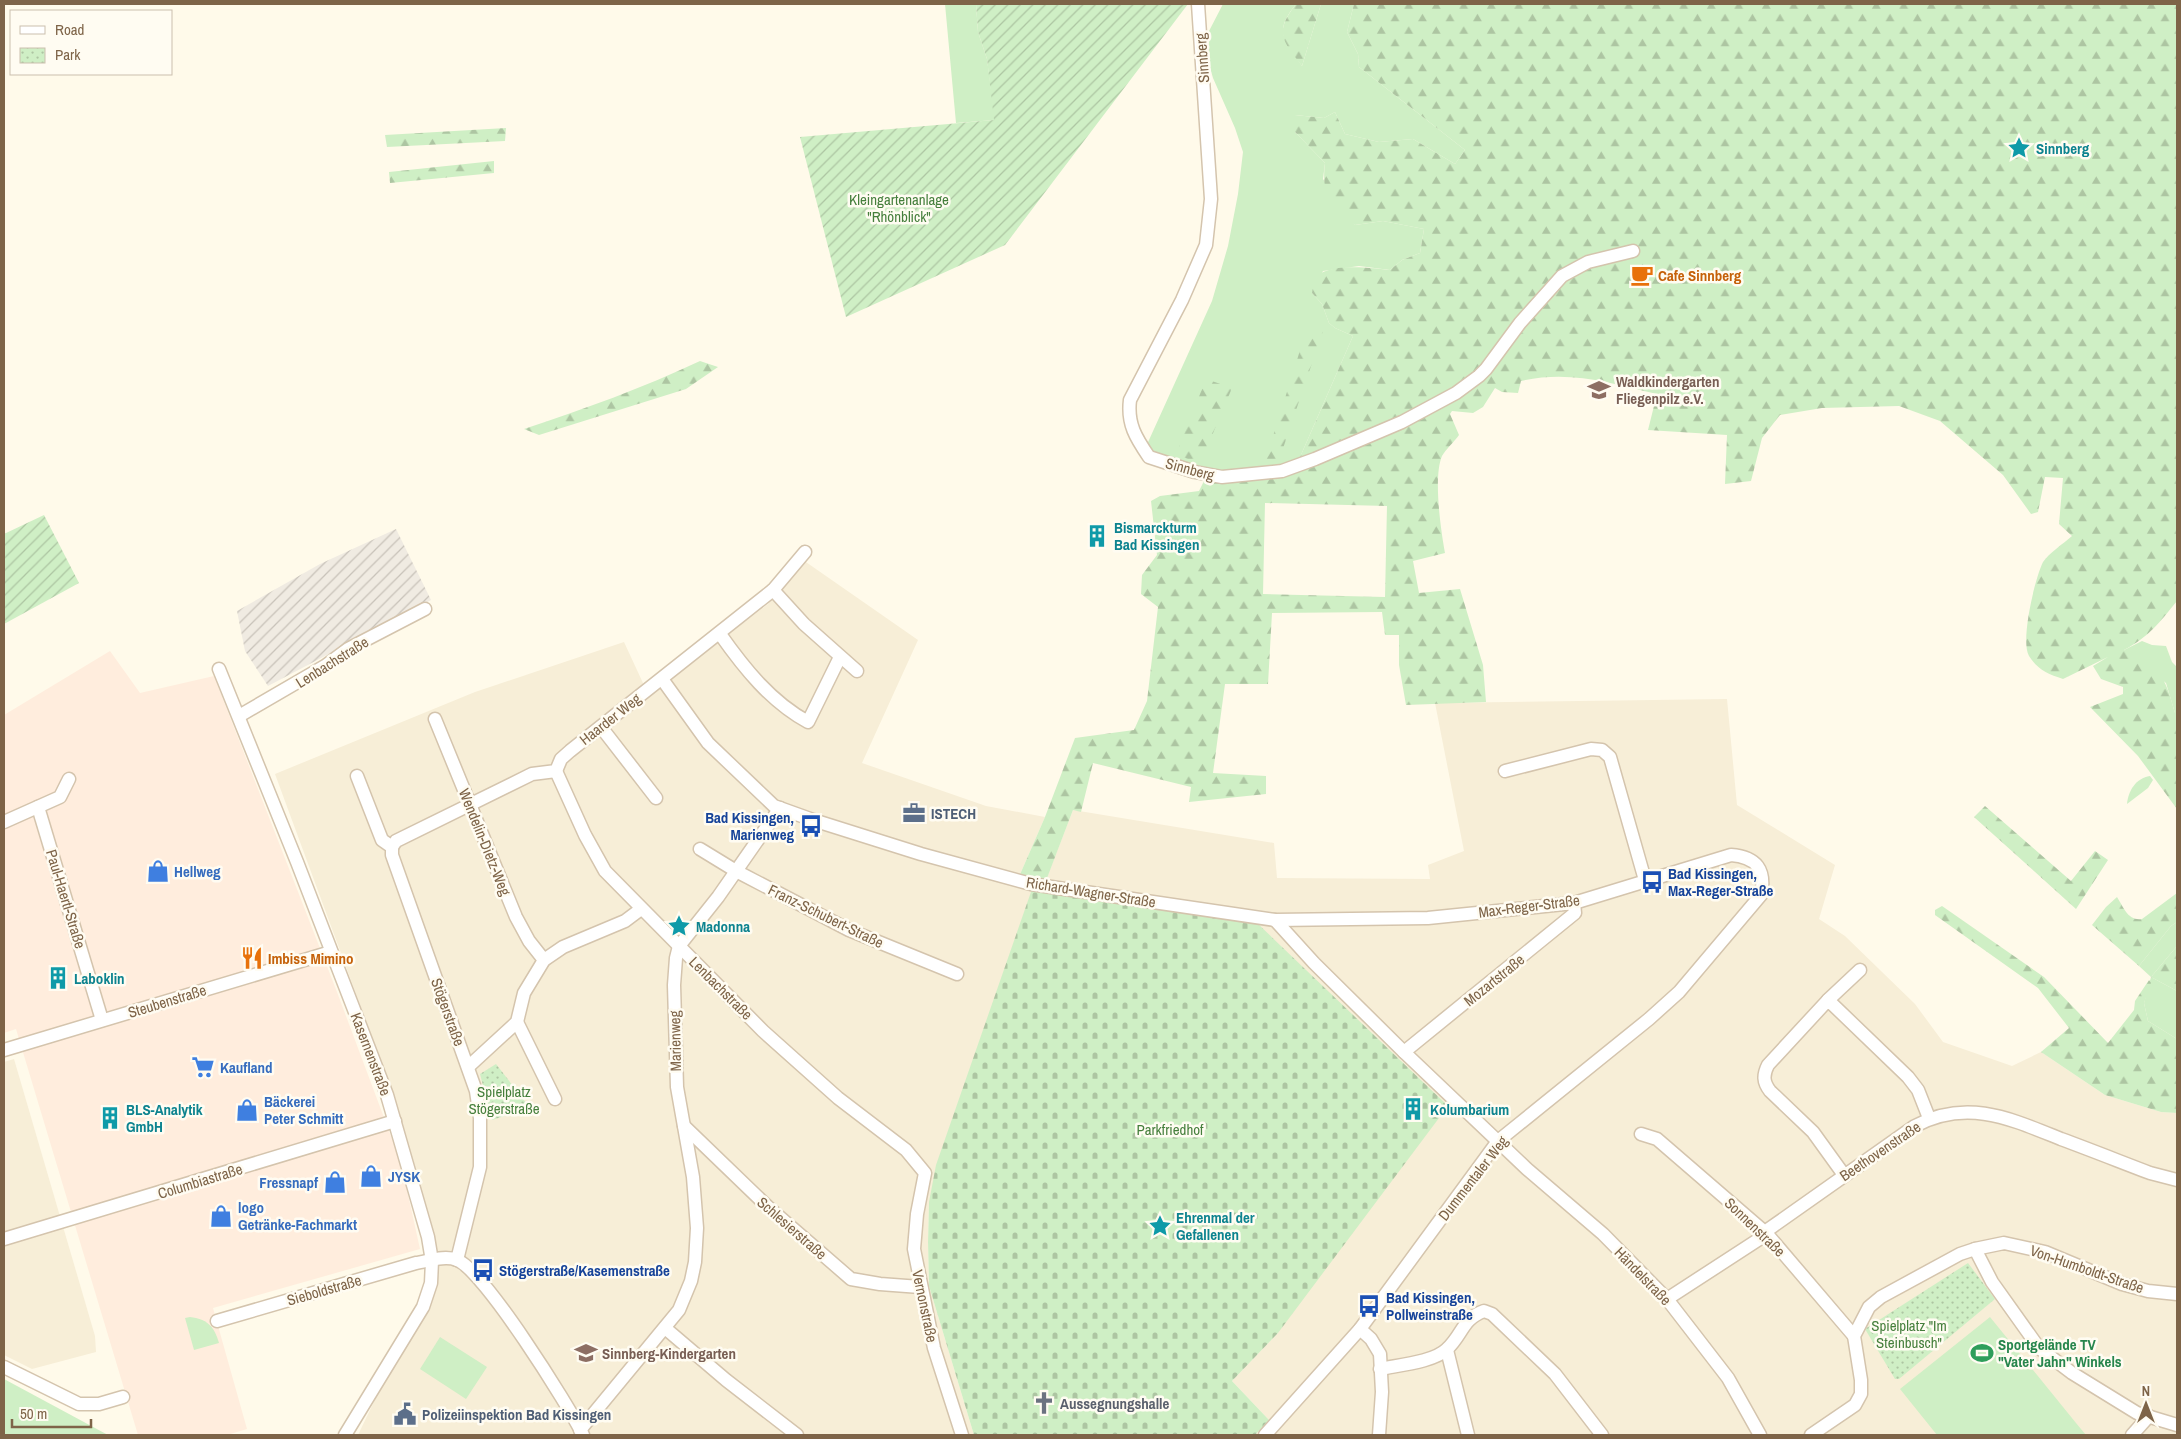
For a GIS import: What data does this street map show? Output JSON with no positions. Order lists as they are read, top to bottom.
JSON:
{
  "streets": {
    "street": [
      "Sinnberg",
      "Lenbachstraße",
      "Haarder Weg",
      "Wendelin-Dietz-Weg",
      "Richard-Wagner-Straße",
      "Paul-Haertl-Straße",
      "Max-Reger-Straße",
      "Franz-Schubert-Straße",
      "Mozartstraße",
      "Steubenstraße",
      "Stögerstraße",
      "Marienweg",
      "Kasernenstraße",
      "Beethovenstraße",
      "Dummentaler Weg",
      "Columbiastraße",
      "Sonnenstraße",
      "Schlesierstraße",
      "Von-Humboldt-Straße",
      "Händelstraße",
      "Sieboldstraße",
      "Vernonstraße"
    ]
  },
  "crossings": [
    ["Lenbachstraße", "Haarder Weg"],
    ["Lenbachstraße", "Marienweg"],
    ["Lenbachstraße", "Kasernenstraße"],
    ["Lenbachstraße", "Vernonstraße"],
    ["Haarder Weg", "Richard-Wagner-Straße"],
    ["Richard-Wagner-Straße", "Max-Reger-Straße"],
    ["Richard-Wagner-Straße", "Marienweg"],
    ["Paul-Haertl-Straße", "Steubenstraße"],
    ["Max-Reger-Straße", "Mozartstraße"],
    ["Max-Reger-Straße", "Dummentaler Weg"],
    ["Franz-Schubert-Straße", "Marienweg"],
    ["Steubenstraße", "Kasernenstraße"],
    ["Marienweg", "Schlesierstraße"],
    ["Kasernenstraße", "Columbiastraße"],
    ["Kasernenstraße", "Sieboldstraße"],
    ["Beethovenstraße", "Sonnenstraße"],
    ["Beethovenstraße", "Händelstraße"],
    ["Dummentaler Weg", "Händelstraße"],
    ["Sonnenstraße", "Von-Humboldt-Straße"],
    ["Schlesierstraße", "Vernonstraße"]
  ],
  "parks": [
    "Kleingartenanlage \"Rhönblick\"",
    "Spielplatz Stögerstraße",
    "Parkfriedhof",
    "Spielplatz \"Im Steinbusch\""
  ],
  "places": {
    "place": ["Sinnberg", "Madonna", "Ehrenmal der Gefallenen"],
    "cafe": ["Cafe Sinnberg"],
    "school or university": ["Waldkindergarten Fliegenpilz e.V.", "Sinnberg-Kindergarten"],
    "building": [
      "Bismarckturm Bad Kissingen",
      "Laboklin",
      "Kolumbarium",
      "BLS-Analytik GmbH"
    ],
    "office": ["ISTECH"],
    "bus stop": [
      "Bad Kissingen, Marienweg",
      "Bad Kissingen, Max-Reger-Straße",
      "Stögerstraße/Kasemenstraße",
      "Bad Kissingen, Pollweinstraße"
    ],
    "shop": [
      "Hellweg",
      "Bäckerei Peter Schmitt",
      "JYSK",
      "Fressnapf",
      "logo Getränke-Fachmarkt"
    ],
    "restaurant": ["Imbiss Mimino"],
    "supermarket": ["Kaufland"],
    "sports": ["Sportgelände TV \"Vater Jahn\" Winkels"],
    "church": ["Aussegnungshalle"],
    "public building": ["Polizeiinspektion Bad Kissingen"]
  },
  "legend": ["Road", "Park"],
  "scale_bar": "50 m",
  "north": "top"
}
